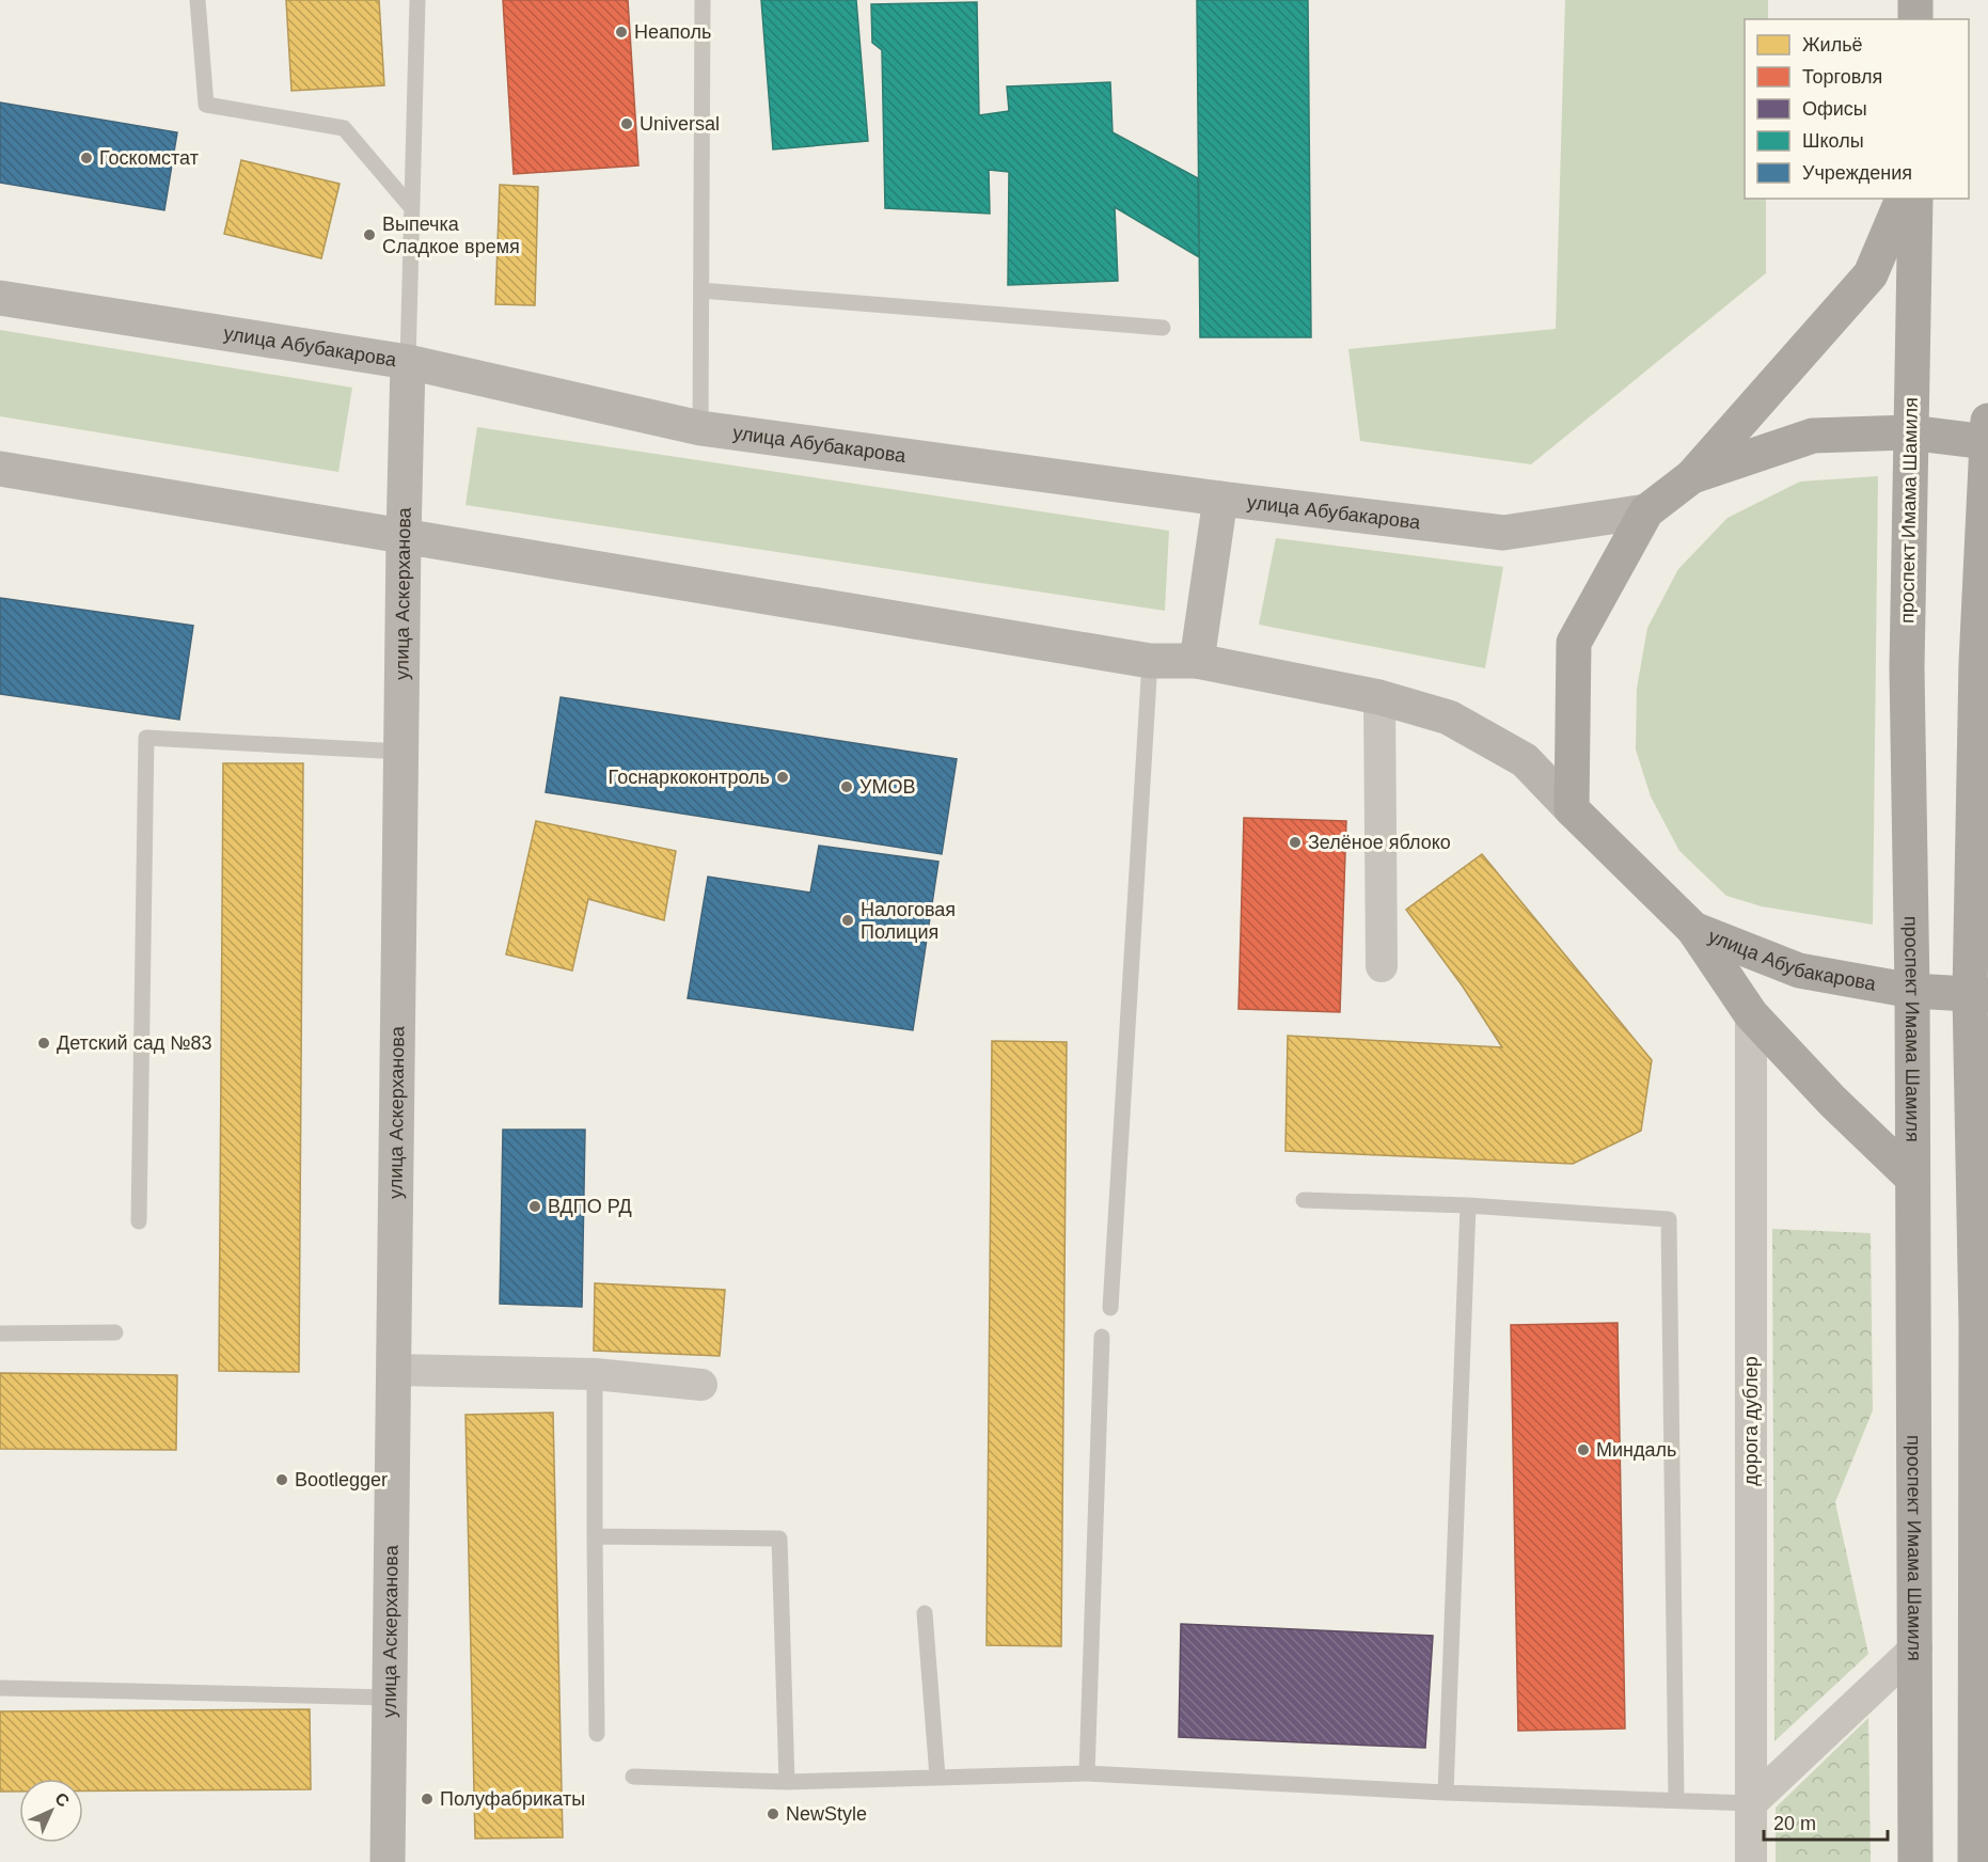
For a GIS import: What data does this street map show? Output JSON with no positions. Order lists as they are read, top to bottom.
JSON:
{
  "streets": {
    "main road": ["улица Абубакарова", "проспект Имама Шамиля", "улица Аскерханова"],
    "street": ["дорога дублер"]
  },
  "crossings": [
    ["улица Абубакарова", "проспект Имама Шамиля"],
    ["улица Абубакарова", "улица Аскерханова"]
  ],
  "places": [
    "Неаполь",
    "Universal",
    "Госкомстат",
    "Выпечка Сладкое время",
    "Госнаркоконтроль",
    "УМОВ",
    "Зелёное яблоко",
    "Налоговая Полиция",
    "Детский сад №83",
    "ВДПО РД",
    "Миндаль",
    "Bootlegger",
    "Полуфабрикаты",
    "NewStyle"
  ],
  "legend": [
    "Жильё",
    "Торговля",
    "Офисы",
    "Школы",
    "Учреждения"
  ],
  "scale_bar": "20 m",
  "north": "top right"
}
